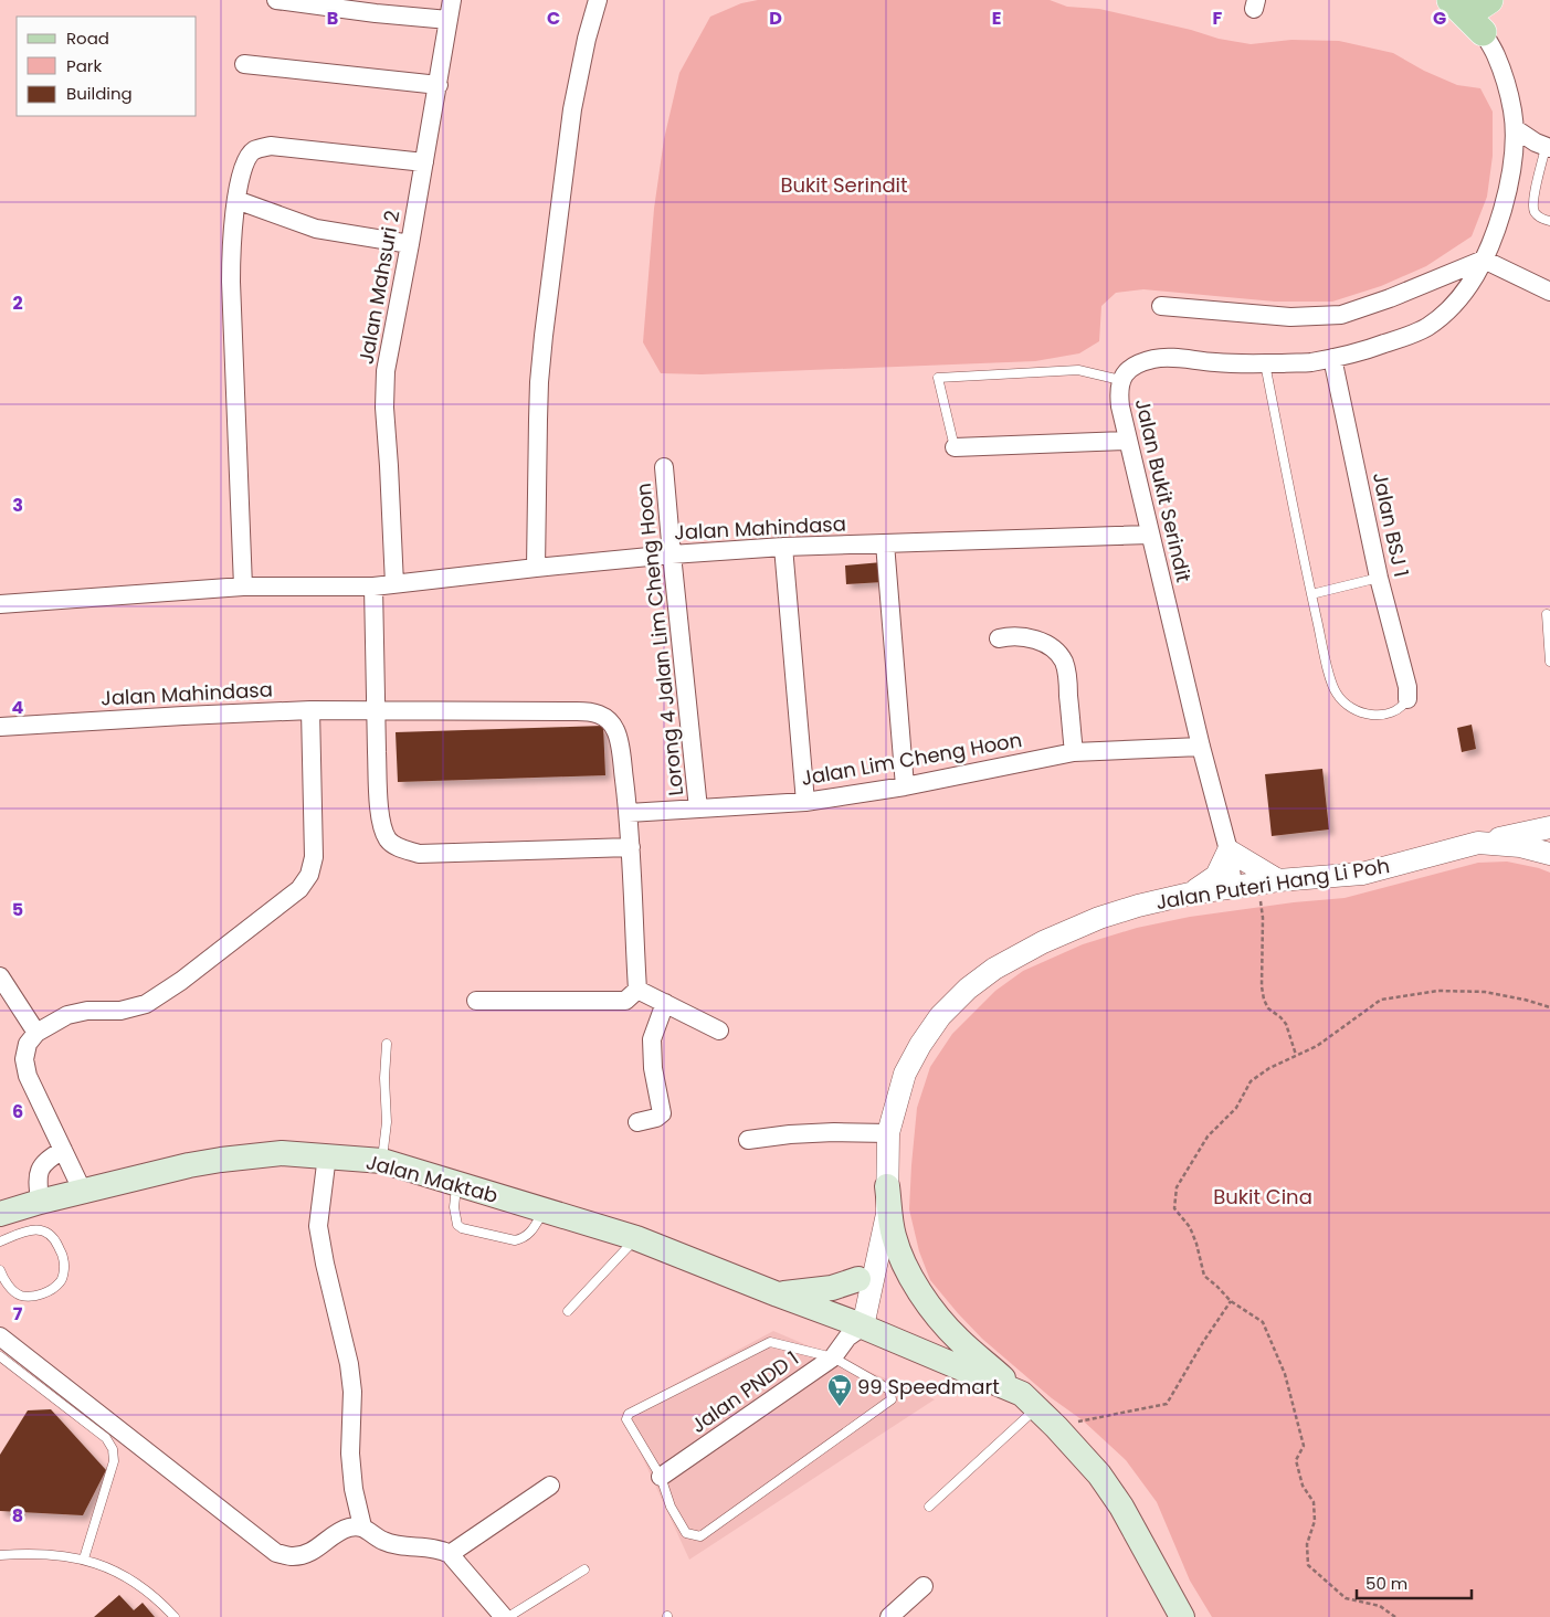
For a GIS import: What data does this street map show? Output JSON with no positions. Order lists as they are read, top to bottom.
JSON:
{
  "streets": {
    "main road": ["Jalan Maktab"],
    "street": [
      "Jalan Mahsuri 2",
      "Jalan Bukit Serindit",
      "Jalan BSJ 1",
      "Jalan Mahindasa",
      "Lorong 4 Jalan Lim Cheng Hoon",
      "Jalan Lim Cheng Hoon",
      "Jalan Puteri Hang Li Poh",
      "Jalan PNDD 1"
    ]
  },
  "crossings": [
    ["Jalan Mahsuri 2", "Jalan Mahindasa"],
    ["Jalan Bukit Serindit", "Jalan BSJ 1"],
    ["Jalan Bukit Serindit", "Jalan Mahindasa"],
    ["Jalan Bukit Serindit", "Jalan Lim Cheng Hoon"],
    ["Jalan Bukit Serindit", "Jalan Puteri Hang Li Poh"],
    ["Jalan Mahindasa", "Lorong 4 Jalan Lim Cheng Hoon"],
    ["Jalan Mahindasa", "Jalan Lim Cheng Hoon"],
    ["Lorong 4 Jalan Lim Cheng Hoon", "Jalan Lim Cheng Hoon"],
    ["Jalan Puteri Hang Li Poh", "Jalan Maktab"],
    ["Jalan Puteri Hang Li Poh", "Jalan PNDD 1"],
    ["Jalan Maktab", "Jalan PNDD 1"]
  ],
  "parks": ["Bukit Serindit", "Bukit Cina"],
  "places": {
    "supermarket": ["99 Speedmart"]
  },
  "legend": ["Road", "Park", "Building"],
  "scale_bar": "50 m",
  "grid": {
    "columns": [
      "B",
      "C",
      "D",
      "E",
      "F",
      "G"
    ],
    "rows": [
      "2",
      "3",
      "4",
      "5",
      "6",
      "7",
      "8"
    ]
  }
}
